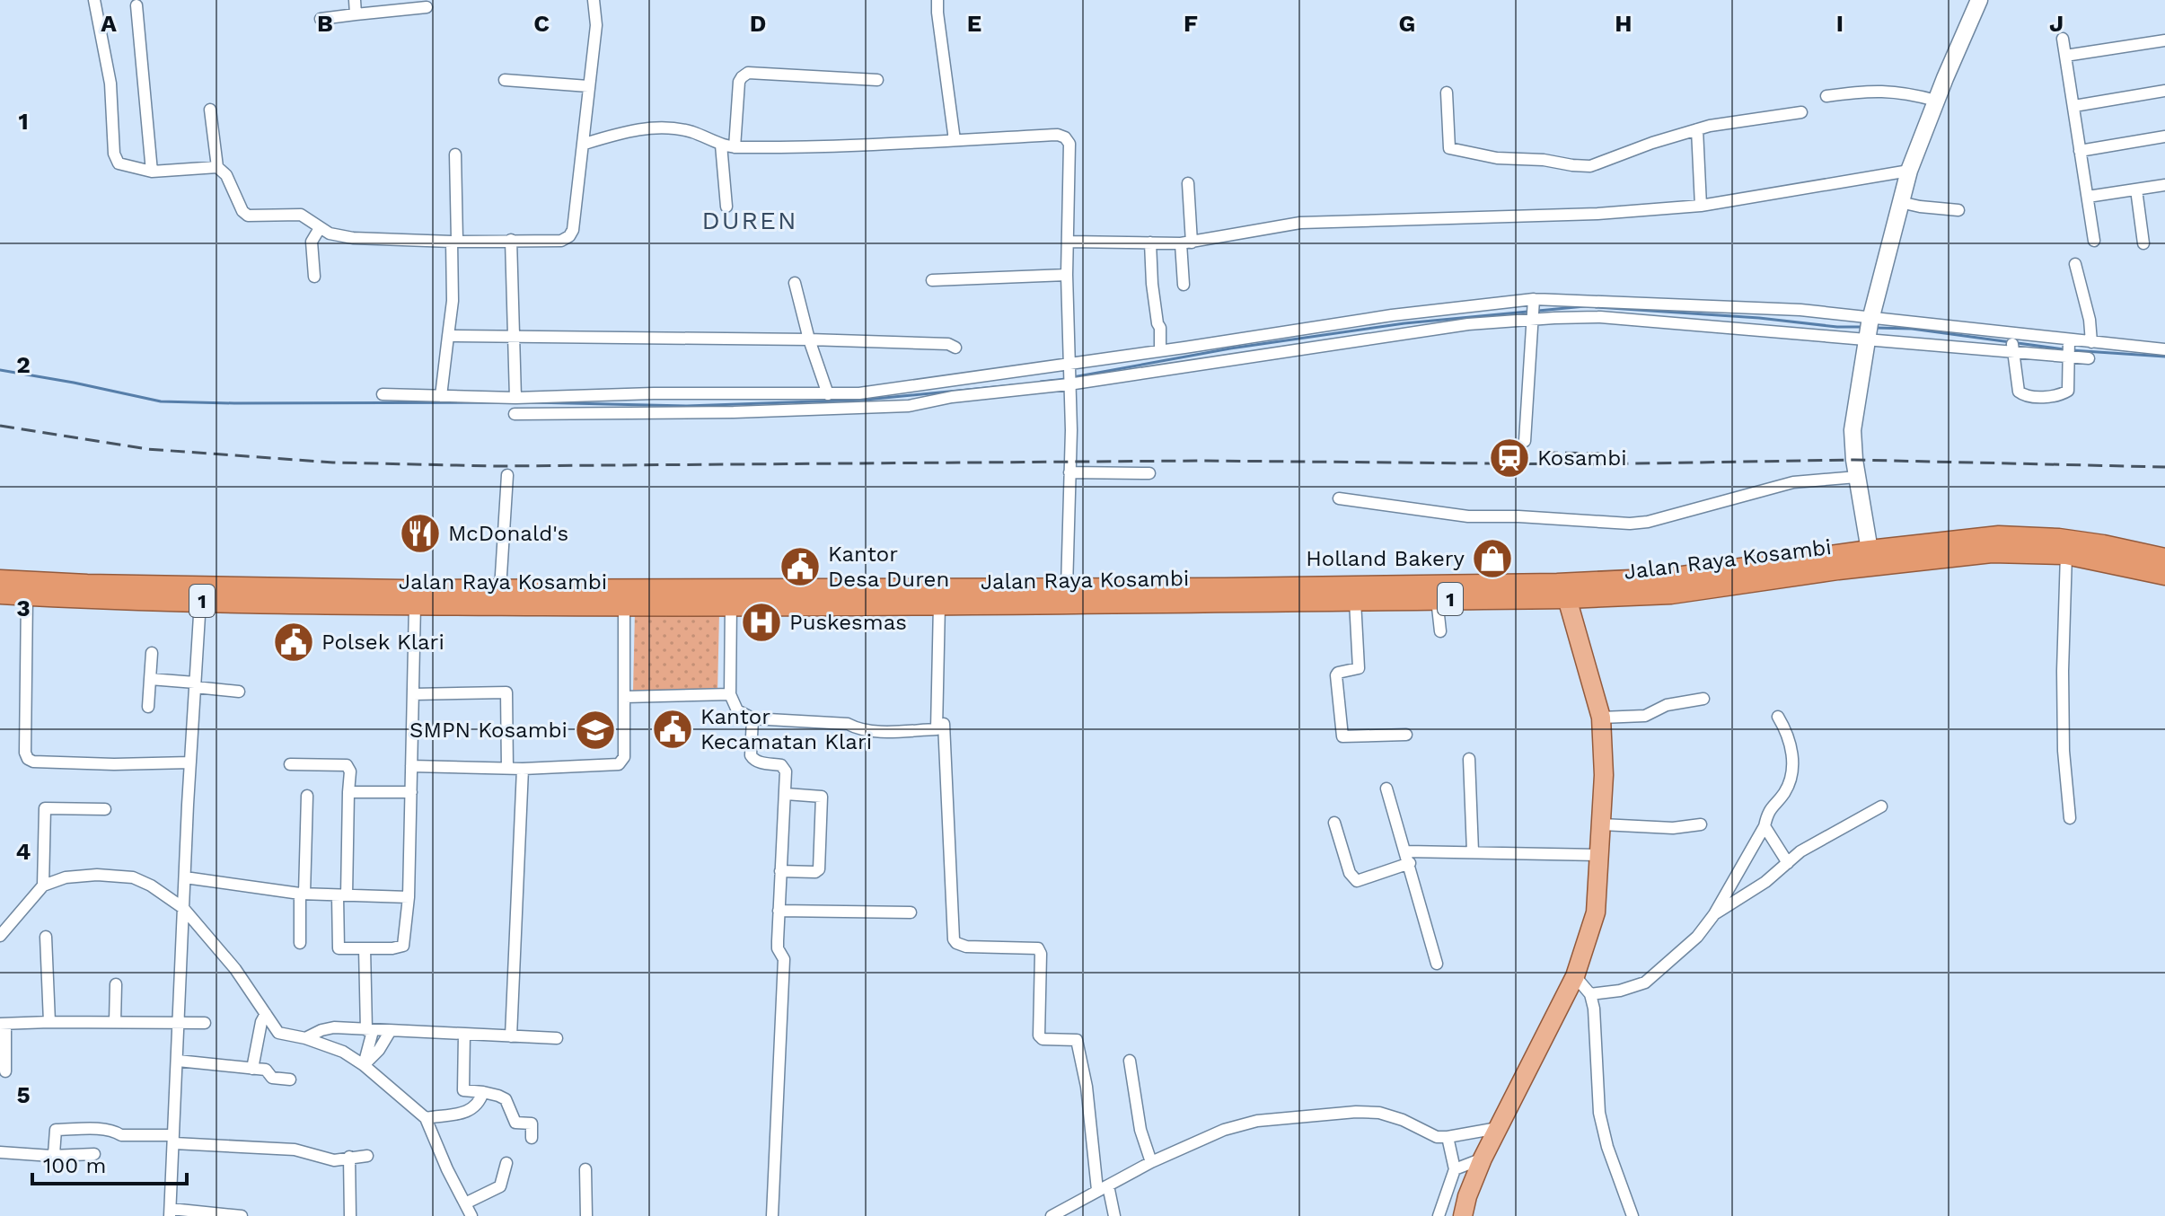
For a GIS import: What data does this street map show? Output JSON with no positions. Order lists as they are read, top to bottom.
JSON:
{
  "streets": {
    "highway": ["Jalan Raya Kosambi", "1"]
  },
  "districts": ["DUREN"],
  "places": {
    "station": ["Kosambi"],
    "restaurant": ["McDonald's"],
    "shop": ["Holland Bakery"],
    "public building": ["Kantor Desa Duren", "Polsek Klari", "Kantor Kecamatan Klari"],
    "hospital": ["Puskesmas"],
    "school or university": ["SMPN Kosambi"]
  },
  "scale_bar": "100 m",
  "grid": {
    "columns": [
      "A",
      "B",
      "C",
      "D",
      "E",
      "F",
      "G",
      "H",
      "I",
      "J"
    ],
    "rows": [
      "1",
      "2",
      "3",
      "4",
      "5"
    ]
  }
}
